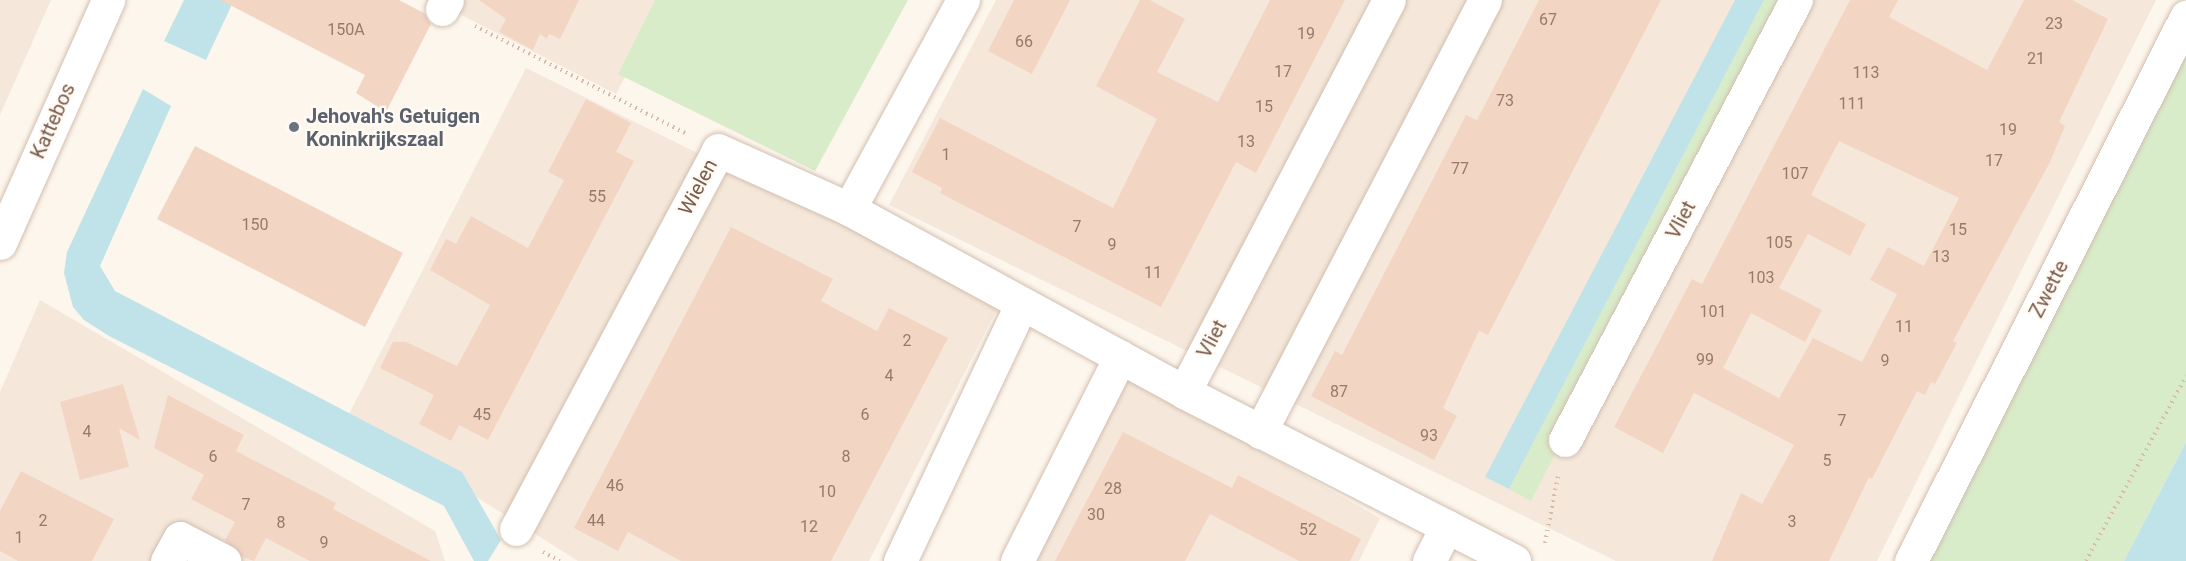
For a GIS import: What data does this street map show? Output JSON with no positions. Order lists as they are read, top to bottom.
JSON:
{
  "streets": {
    "street": [
      "Kattebos",
      "Wielen",
      "Vliet",
      "Zwette"
    ]
  },
  "places": ["Jehovah's Getuigen Koninkrijkszaal"],
  "house_numbers": [
    "67",
    "23",
    "150A",
    "19",
    "66",
    "21",
    "17",
    "113",
    "73",
    "111",
    "15",
    "19",
    "13",
    "1",
    "17",
    "77",
    "107",
    "55",
    "150",
    "7",
    "15",
    "105",
    "9",
    "13",
    "11",
    "103",
    "101",
    "11",
    "2",
    "99",
    "9",
    "4",
    "87",
    "45",
    "6",
    "7",
    "4",
    "93",
    "6",
    "8",
    "5",
    "46",
    "28",
    "10",
    "7",
    "30",
    "2",
    "44",
    "3",
    "8",
    "12",
    "52",
    "1",
    "9"
  ]
}
